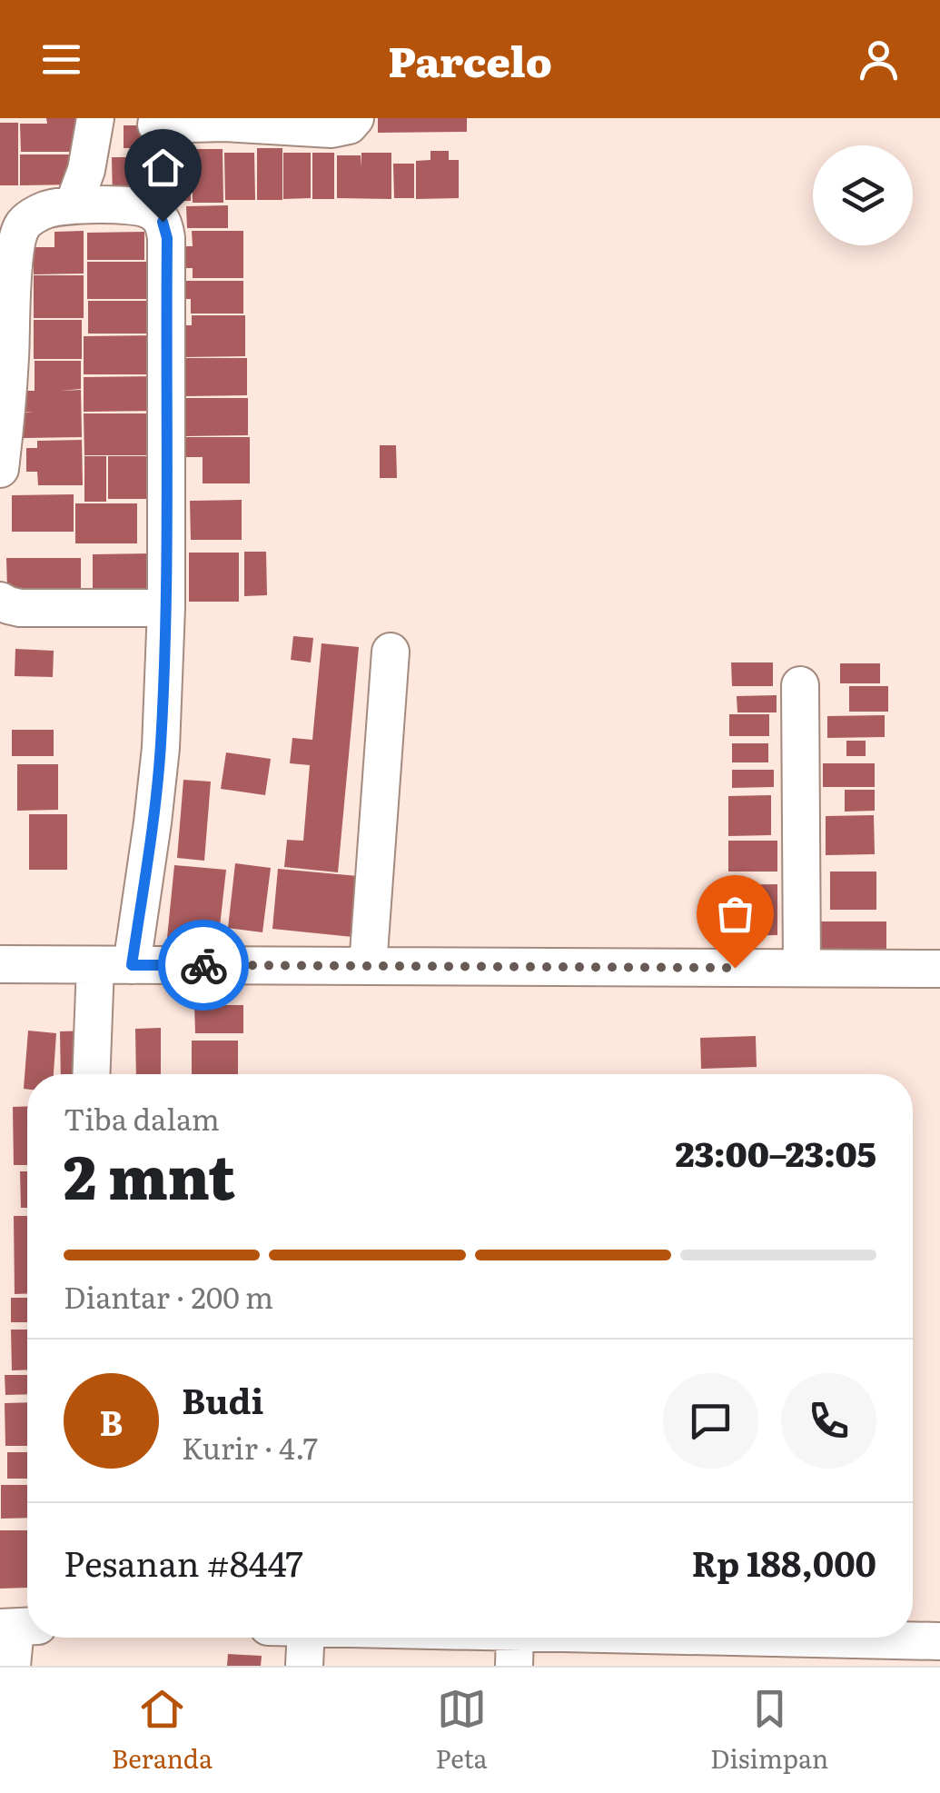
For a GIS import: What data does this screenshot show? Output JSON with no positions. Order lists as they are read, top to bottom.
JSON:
{
  "page": {
    "header": "Parcelo",
    "heading": ["2 mnt", "Tiba dalam", "23:00–23:05"],
    "panel": [
      "Budi",
      "Kurir · 4.7",
      "Pesanan #8447",
      "Rp 188,000"
    ],
    "bar": "Diantar · 200 m",
    "round": "B",
    "tabs": ["Beranda", "Peta", "Disimpan"]
  }
}
